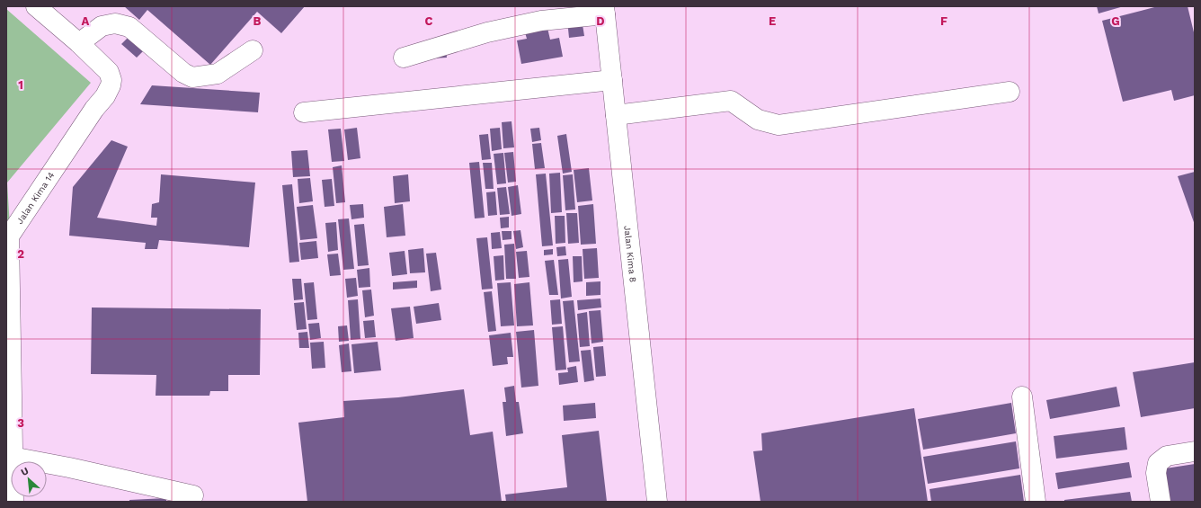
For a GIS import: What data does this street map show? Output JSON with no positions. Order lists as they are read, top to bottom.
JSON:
{
  "streets": {
    "street": ["Jalan Kima 14", "Jalan Kima 8"]
  },
  "north": "top left",
  "grid": {
    "columns": [
      "A",
      "B",
      "C",
      "D",
      "E",
      "F",
      "G"
    ],
    "rows": ["1", "2", "3"]
  }
}
